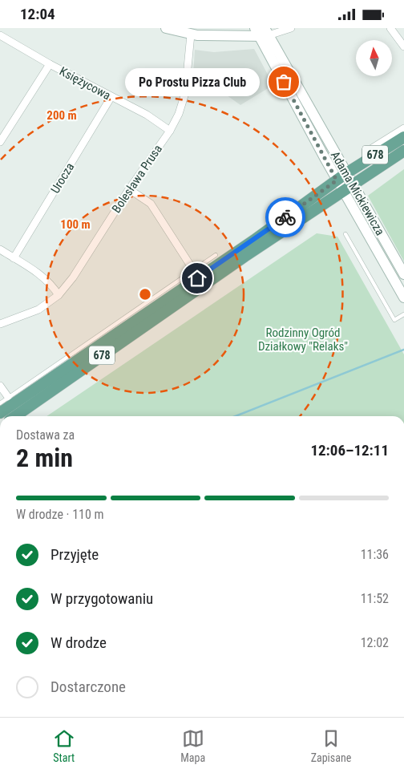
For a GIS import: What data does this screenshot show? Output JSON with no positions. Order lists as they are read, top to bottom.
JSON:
{
  "streets": {
    "main road": ["678"],
    "street": [
      "Księżycowa",
      "Urocza",
      "Bolesława Prusa",
      "Adama Mickiewicza"
    ]
  },
  "crossings": [
    ["Księżycowa", "Urocza"],
    ["Księżycowa", "Bolesława Prusa"],
    ["678", "Adama Mickiewicza"]
  ],
  "parks": ["Rodzinny Ogród Działkowy \"Relaks\""],
  "places": ["Po Prostu Pizza Club"],
  "north": "top",
  "page": {
    "status": "12:04",
    "bubble": "Po Prostu Pizza Club",
    "heading": ["2 min", "Dostawa za", "12:06–12:11"],
    "bar": "W drodze · 110 m",
    "list": [
      ["Przyjęte", "11:36"],
      ["W przygotowaniu", "11:52"],
      ["W drodze", "12:02"],
      "Dostarczone"
    ],
    "tabs": ["Start", "Mapa", "Zapisane"]
  },
  "rings": ["200 m", "100 m"]
}
